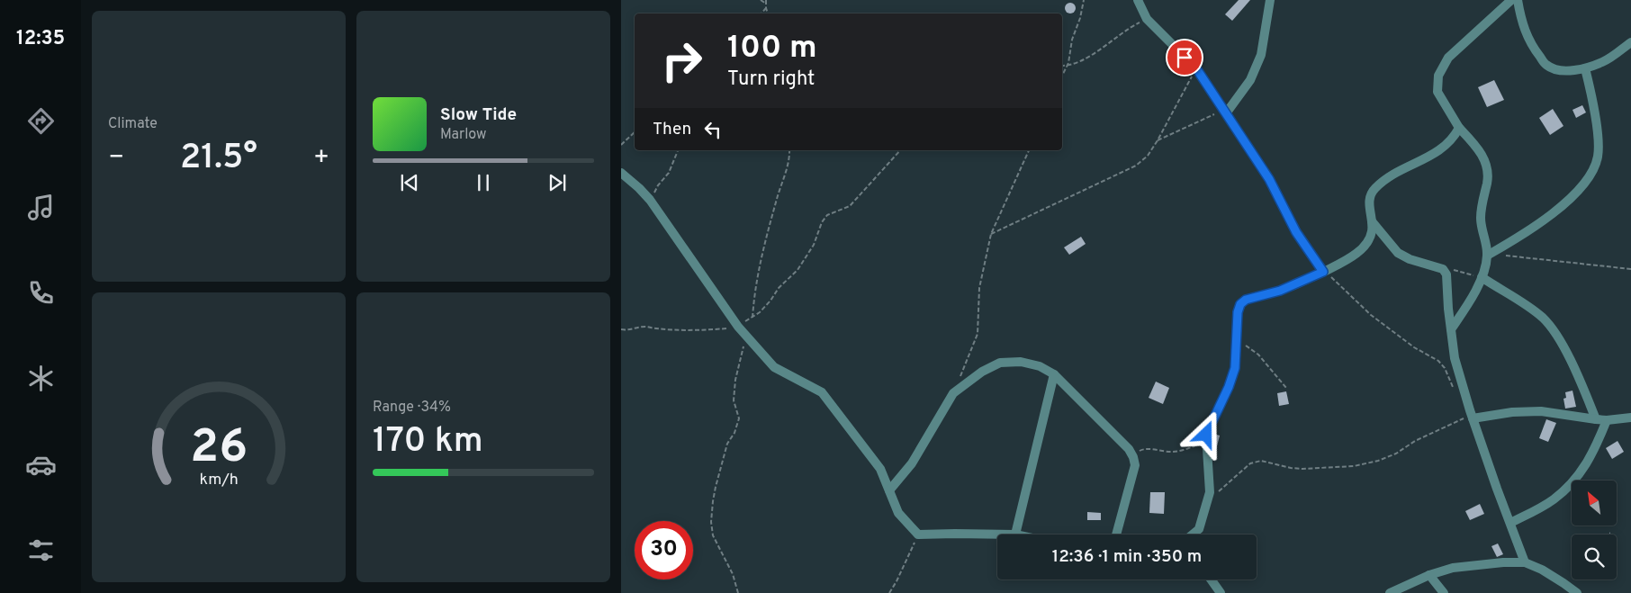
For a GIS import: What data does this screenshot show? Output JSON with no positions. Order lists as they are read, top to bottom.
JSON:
{
  "north": "top left",
  "page": {
    "tabs": "12:35",
    "tile": [
      "Climate",
      ["Range · 34%", "170 km"]
    ],
    "turn": ["100 m", "Turn right"],
    "song": ["Slow Tide", "Marlow"],
    "then": "Then",
    "heat": ["−", "21.5°", "+"],
    "limit": "30",
    "trip": "12:36 · 1 min · 350 m",
    "gauge": ["26", "km/h"]
  }
}
